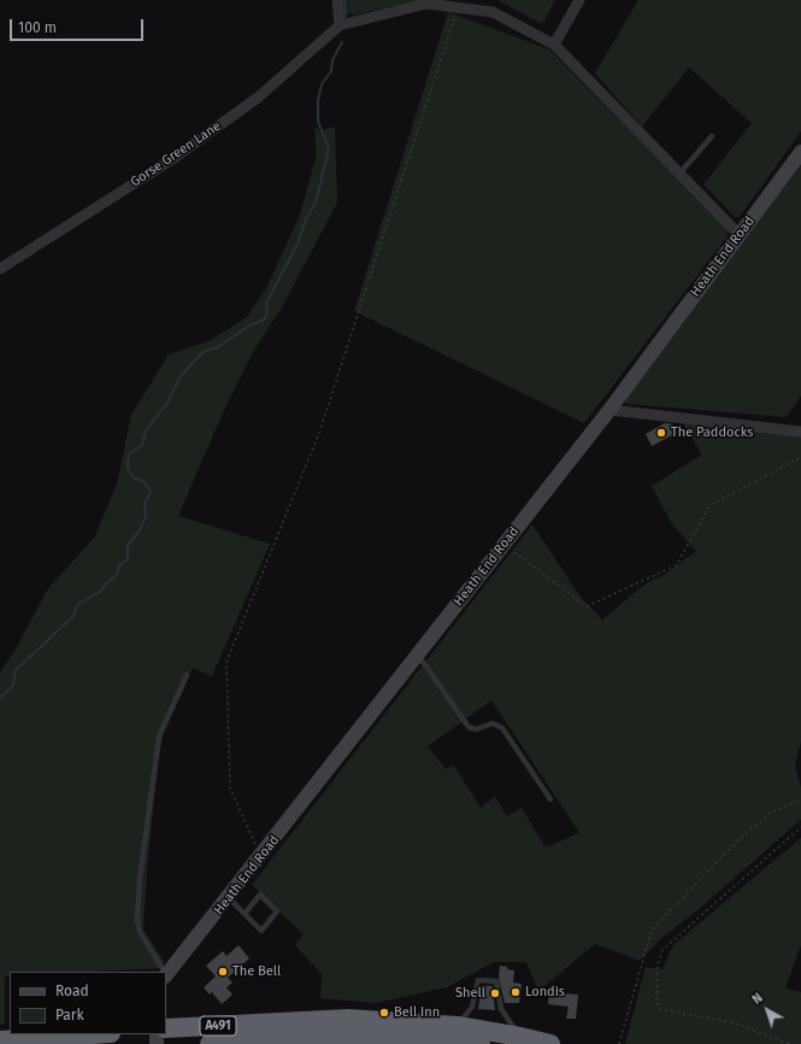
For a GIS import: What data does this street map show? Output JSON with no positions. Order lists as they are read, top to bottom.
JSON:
{
  "streets": {
    "highway": ["A491"],
    "street": ["Gorse Green Lane", "Heath End Road"]
  },
  "places": [
    "The Paddocks",
    "The Bell",
    "Londis",
    "Shell",
    "Bell Inn"
  ],
  "legend": ["Road", "Park"],
  "scale_bar": "100 m",
  "north": "top left"
}
